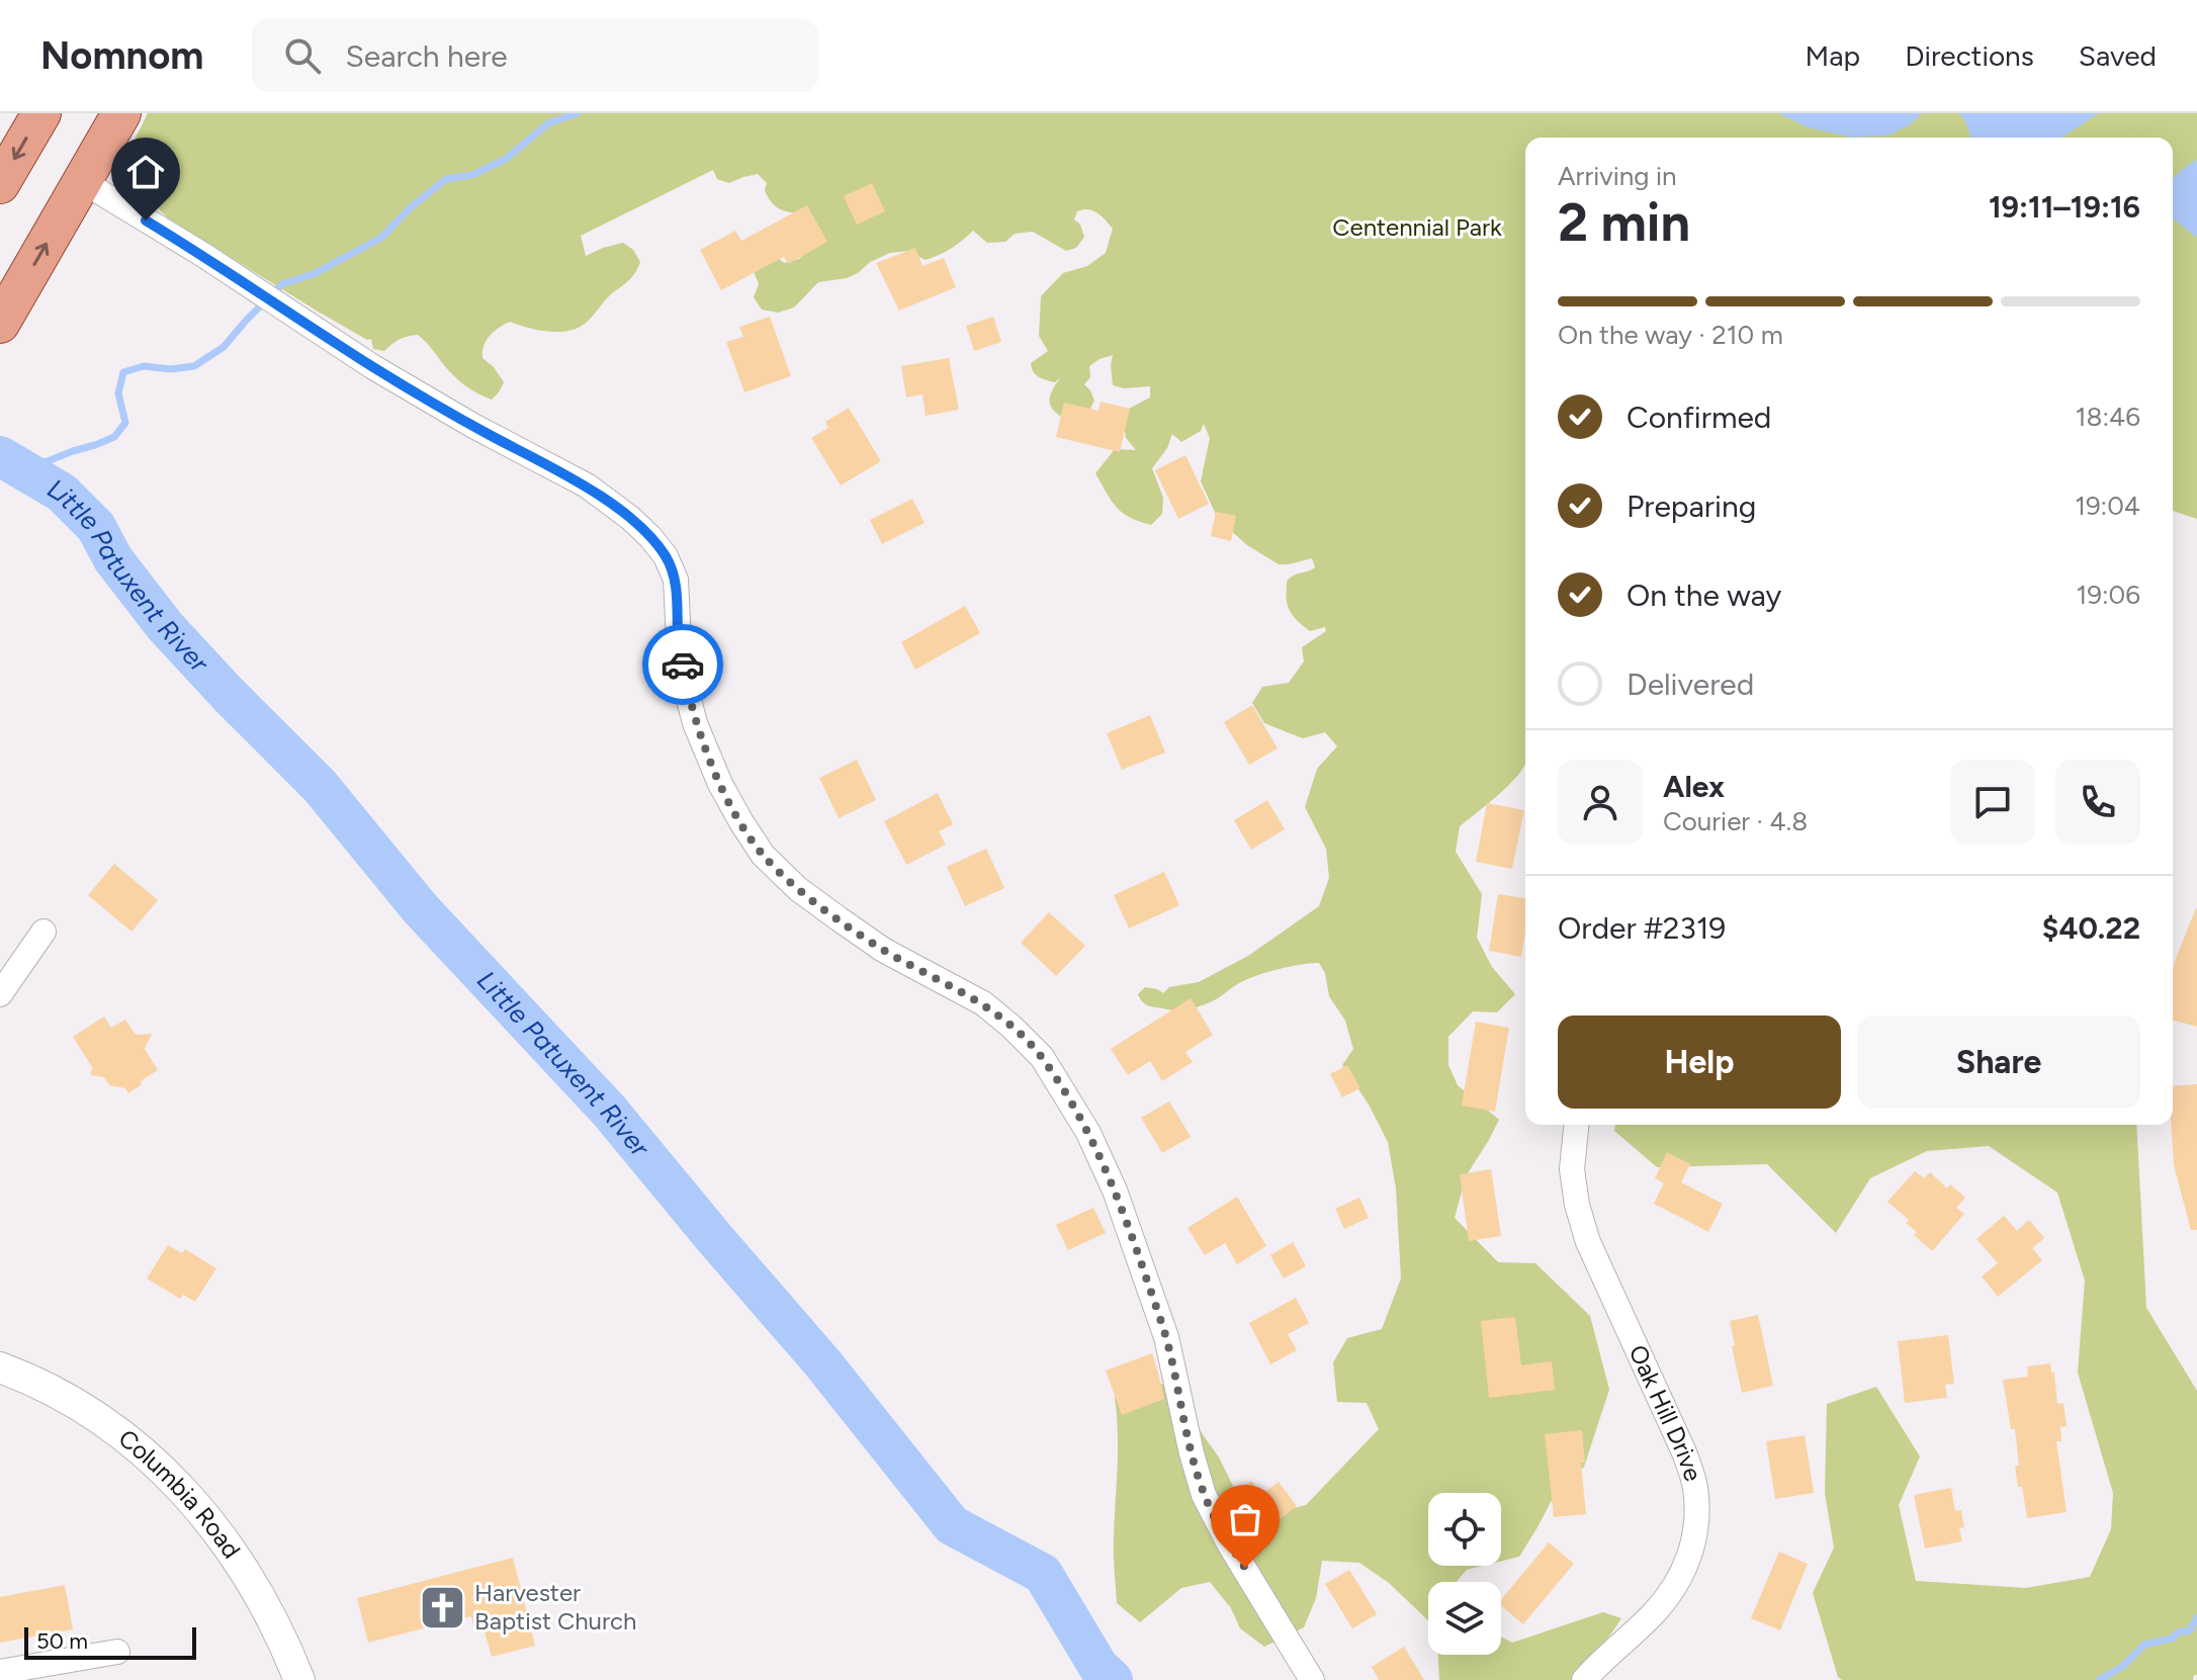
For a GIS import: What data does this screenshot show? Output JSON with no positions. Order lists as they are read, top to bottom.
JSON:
{
  "streets": {
    "street": ["Oak Hill Drive", "Columbia Road"]
  },
  "water": ["Little Patuxent River"],
  "parks": ["Centennial Park"],
  "places": {
    "church": ["Harvester Baptist Church"]
  },
  "scale_bar": "50 m",
  "page": {
    "header": "Nomnom",
    "search": "Search here",
    "nav": ["Map", "Directions", "Saved"],
    "heading": ["2 min", "Arriving in", "19:11–19:16"],
    "panel": [
      "Alex",
      "Courier · 4.8",
      "Order #2319",
      "$40.22"
    ],
    "bar": "On the way · 210 m",
    "list": [
      ["Confirmed", "18:46"],
      ["Preparing", "19:04"],
      ["On the way", "19:06"],
      "Delivered"
    ],
    "buttons": ["Help", "Share"],
    "scale": "50 m"
  }
}
